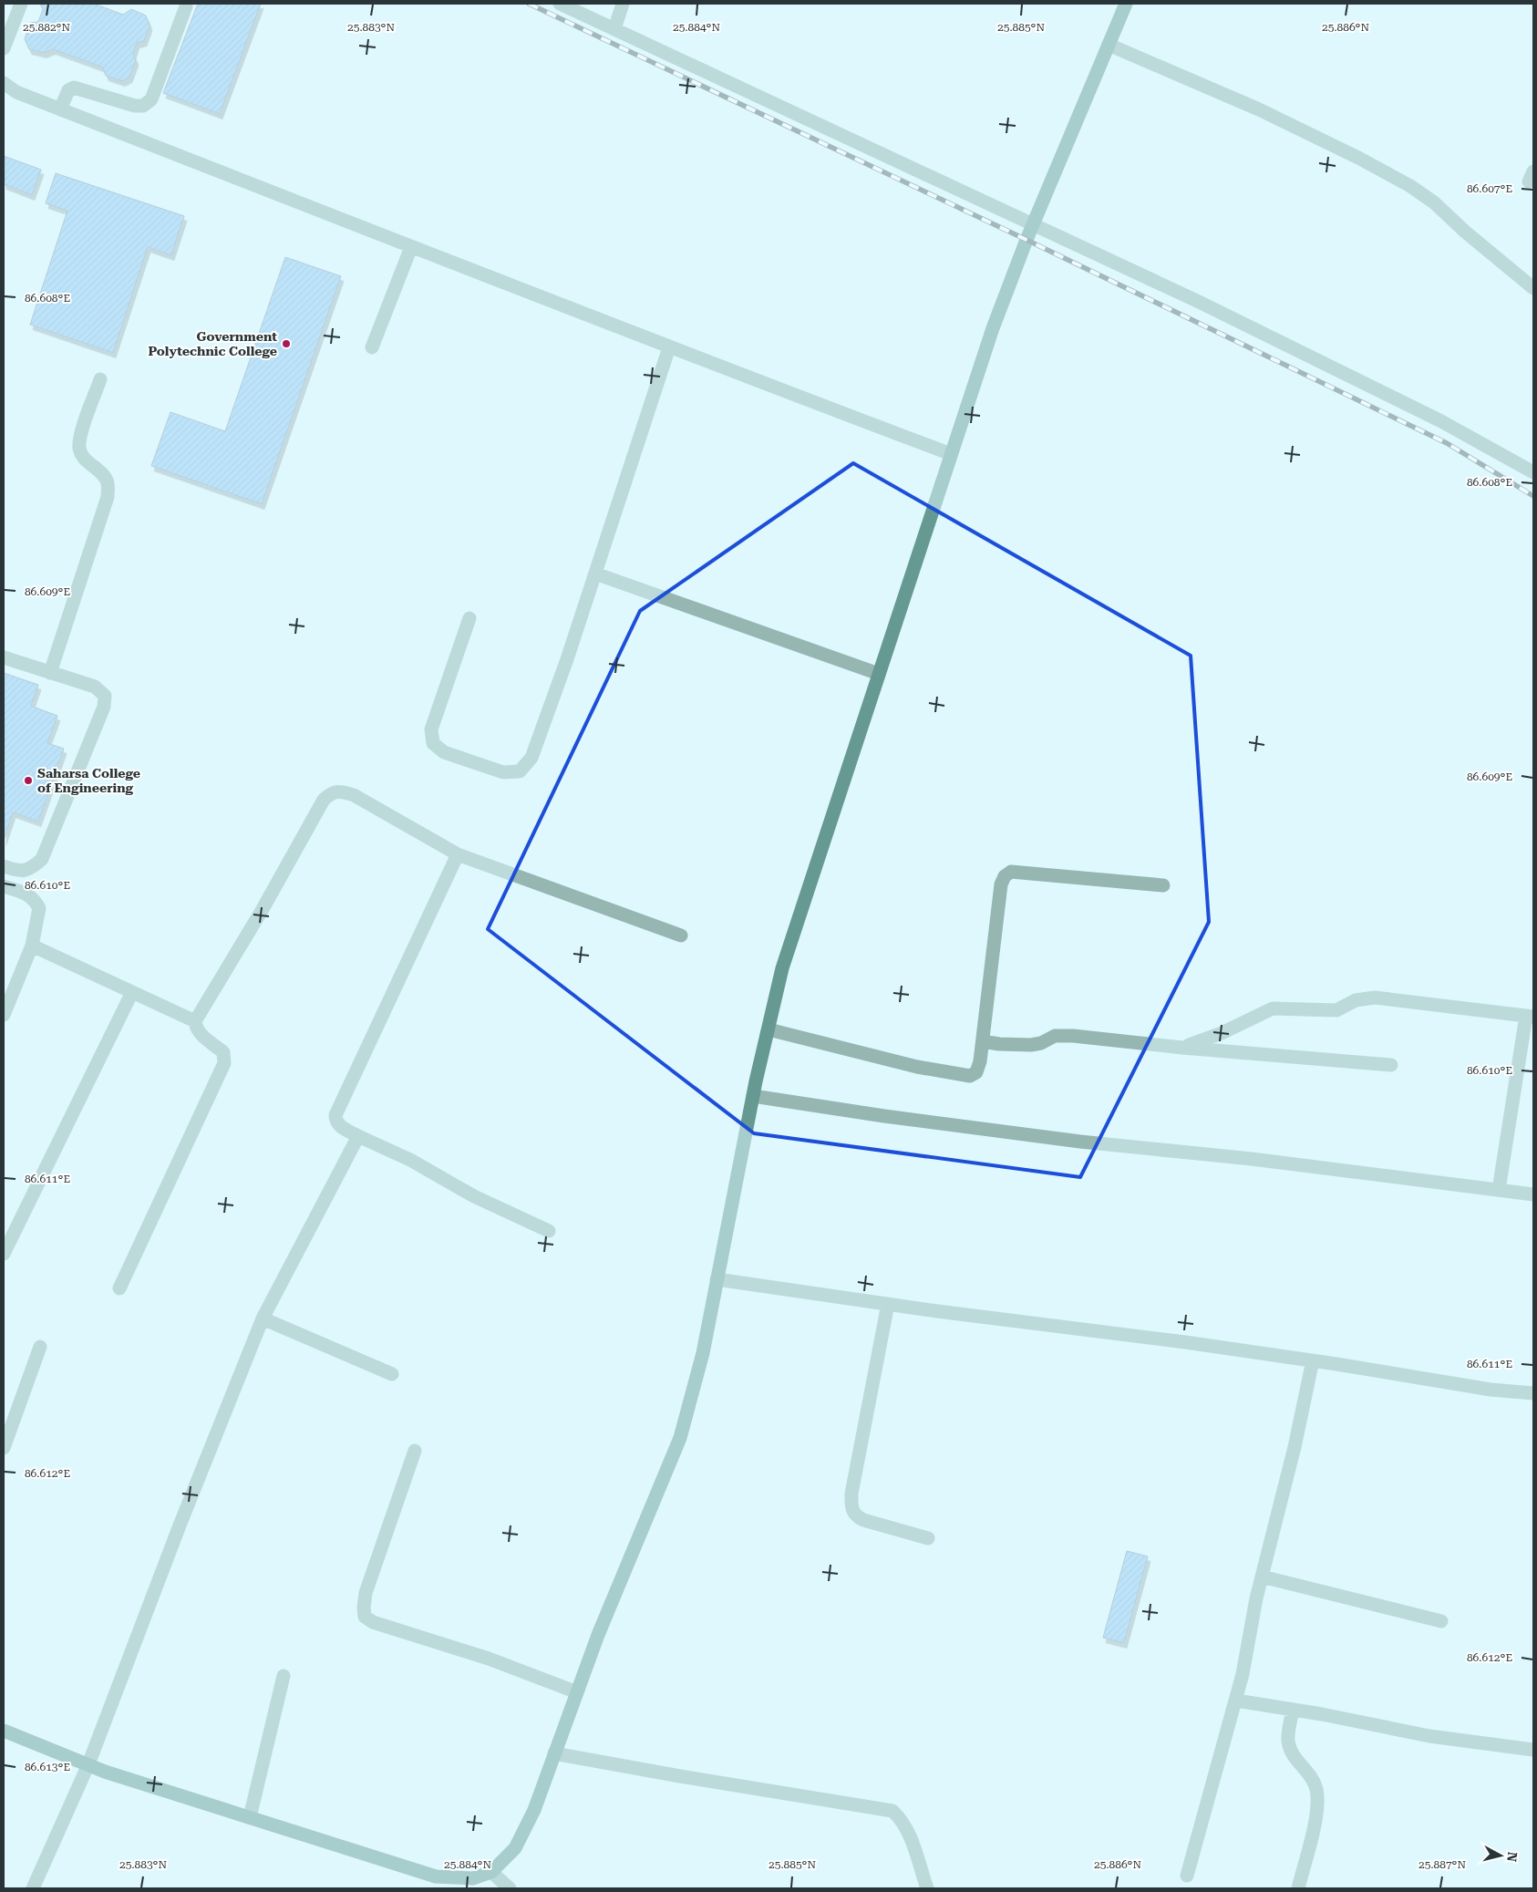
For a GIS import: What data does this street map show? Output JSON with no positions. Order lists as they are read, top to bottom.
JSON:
{
  "places": ["Government Polytechnic College", "Saharsa College of Engineering"],
  "north": "right",
  "coordinates": [
    "25.882°N",
    "25.883°N",
    "25.884°N",
    "25.885°N",
    "25.886°N",
    "86.607°E",
    "86.608°E",
    "86.609°E",
    "86.610°E",
    "86.611°E",
    "86.612°E",
    "86.613°E",
    "25.887°N"
  ]
}
